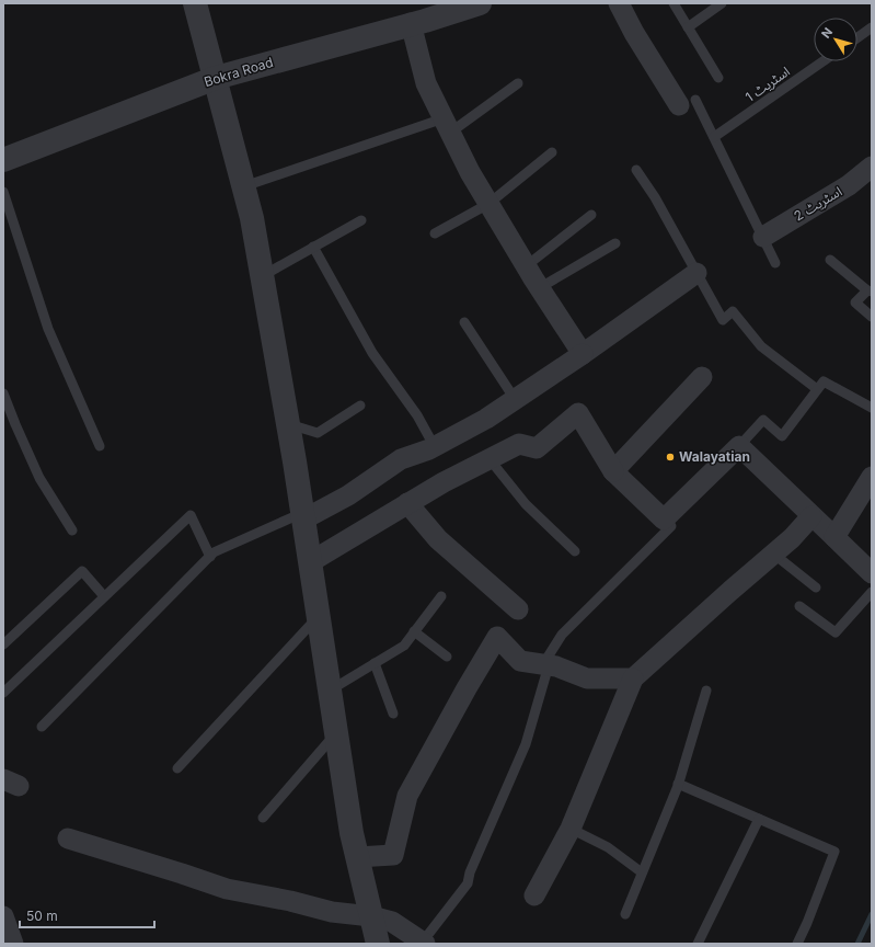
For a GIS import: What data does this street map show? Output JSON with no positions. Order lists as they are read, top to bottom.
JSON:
{
  "streets": {
    "street": ["Bokra Road", "اسٹریٹ 2"],
    "lane": ["اسٹریٹ 1"]
  },
  "places": ["Walayatian"],
  "scale_bar": "50 m",
  "north": "top left"
}
